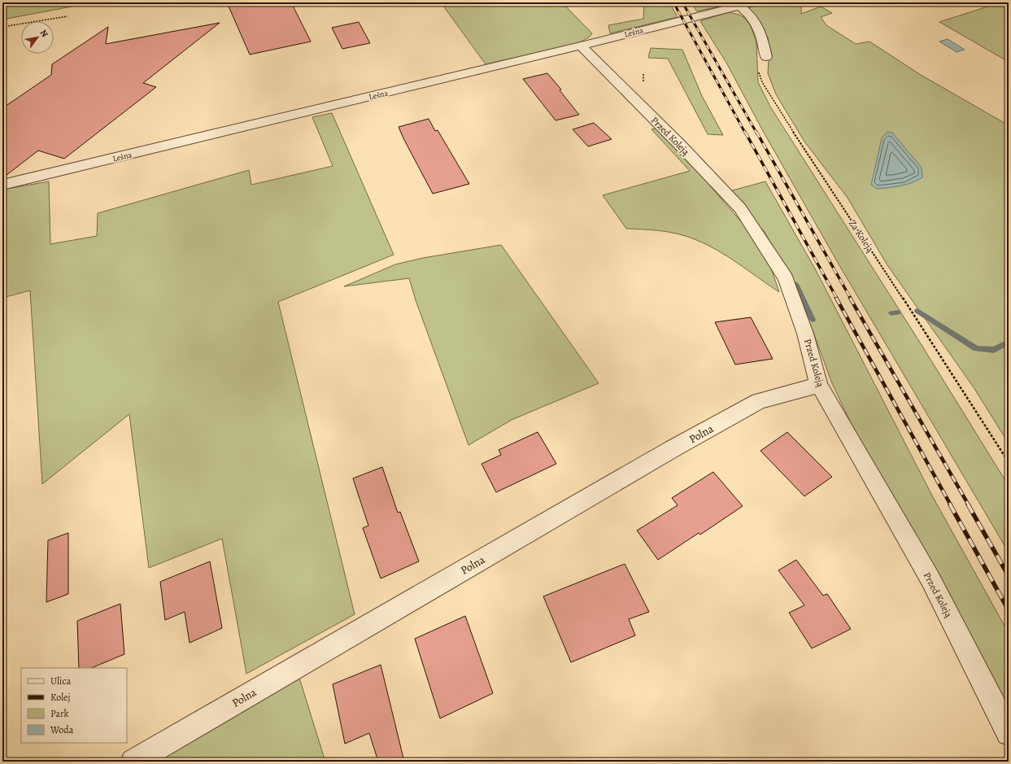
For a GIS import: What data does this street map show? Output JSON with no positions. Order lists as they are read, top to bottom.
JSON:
{
  "streets": {
    "street": ["Leśna", "Przed Koleją", "Polna"],
    "path": ["Za Koleją"]
  },
  "crossings": [
    ["Leśna", "Przed Koleją"],
    ["Przed Koleją", "Polna"]
  ],
  "legend": [
    "Ulica",
    "Kolej",
    "Park",
    "Woda"
  ],
  "north": "top right"
}
